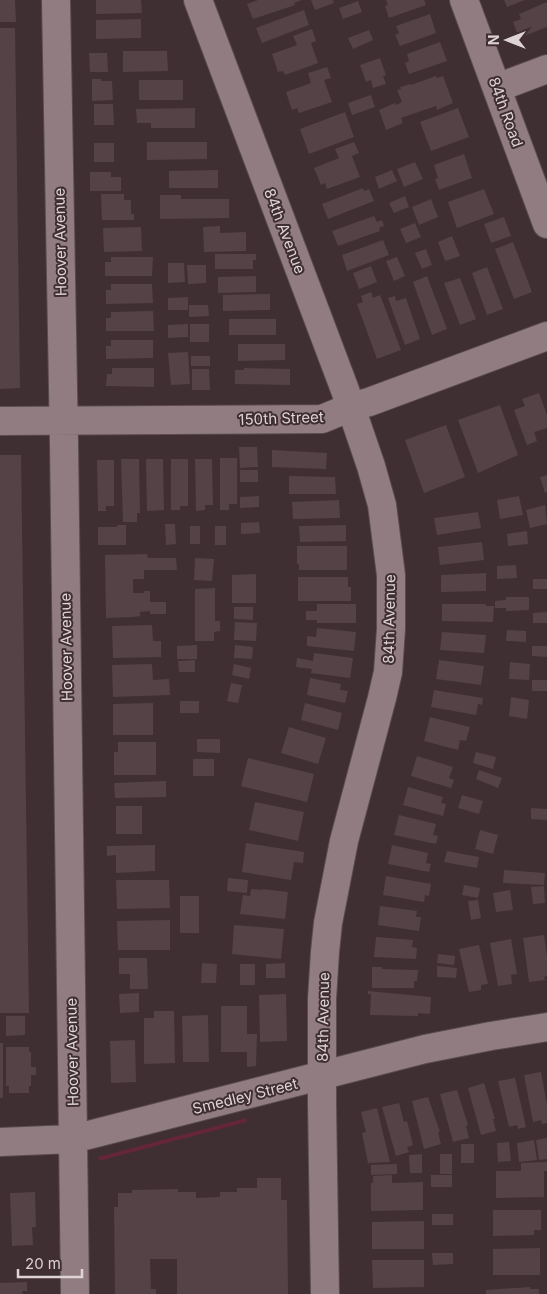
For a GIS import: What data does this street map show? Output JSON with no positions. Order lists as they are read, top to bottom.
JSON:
{
  "streets": {
    "street": [
      "84th Road",
      "84th Avenue",
      "Hoover Avenue",
      "150th Street",
      "Smedley Street"
    ]
  },
  "crossings": [
    ["84th Avenue", "150th Street"],
    ["84th Avenue", "Smedley Street"],
    ["Hoover Avenue", "150th Street"],
    ["Hoover Avenue", "Smedley Street"]
  ],
  "scale_bar": "20 m",
  "north": "left"
}
